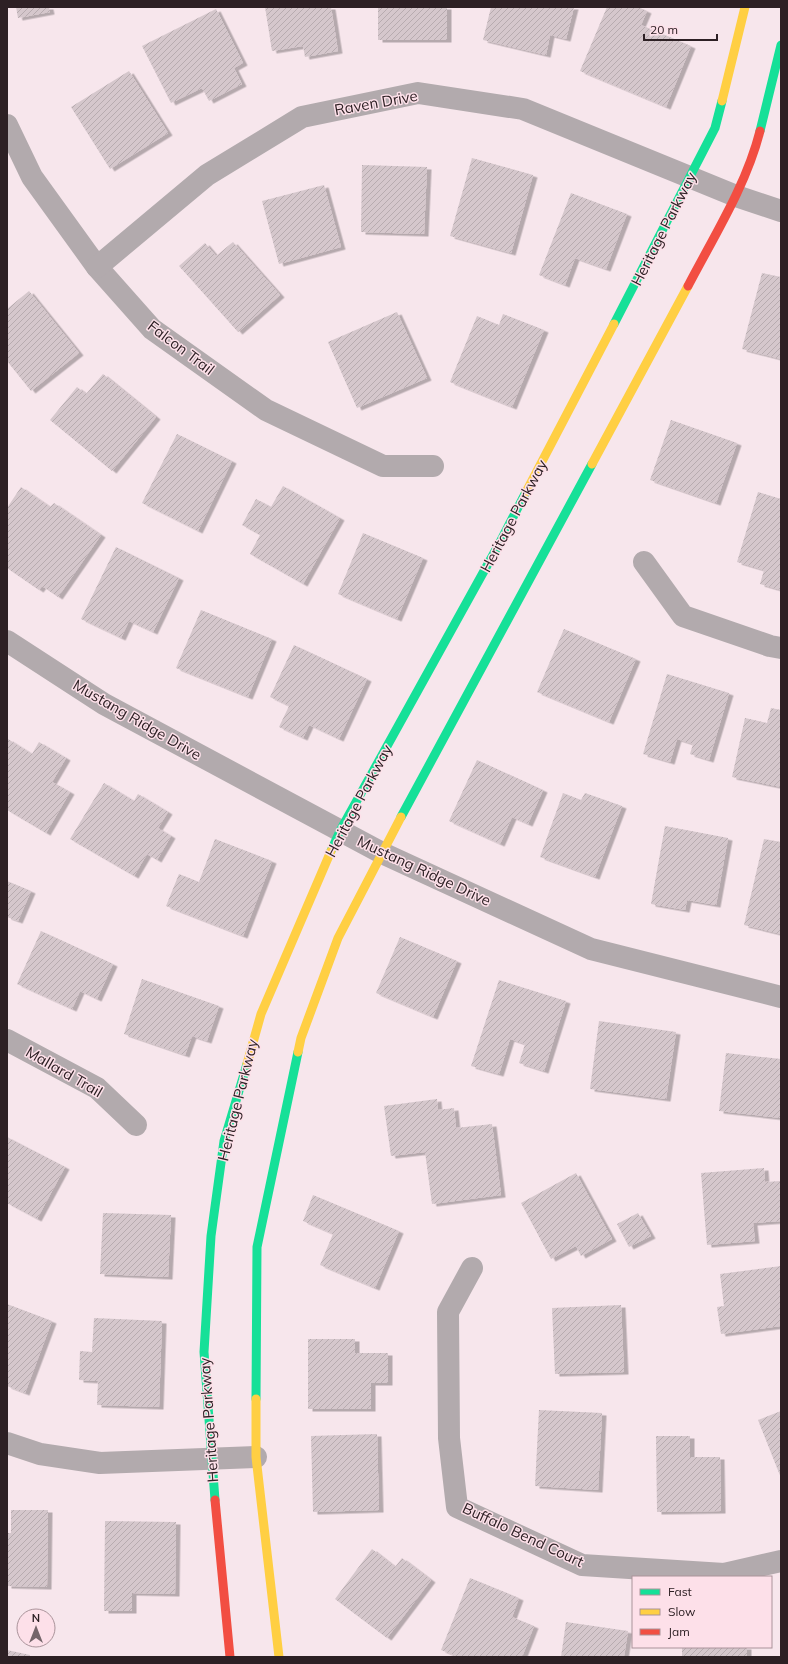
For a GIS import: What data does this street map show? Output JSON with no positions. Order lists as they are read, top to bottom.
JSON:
{
  "streets": {
    "main road": ["Heritage Parkway"],
    "street": [
      "Raven Drive",
      "Falcon Trail",
      "Mustang Ridge Drive",
      "Mallard Trail",
      "Buffalo Bend Court"
    ]
  },
  "crossings": [
    ["Raven Drive", "Heritage Parkway"],
    ["Raven Drive", "Falcon Trail"],
    ["Heritage Parkway", "Mustang Ridge Drive"]
  ],
  "legend": ["Fast", "Slow", "Jam"],
  "scale_bar": "20 m",
  "north": "top"
}
